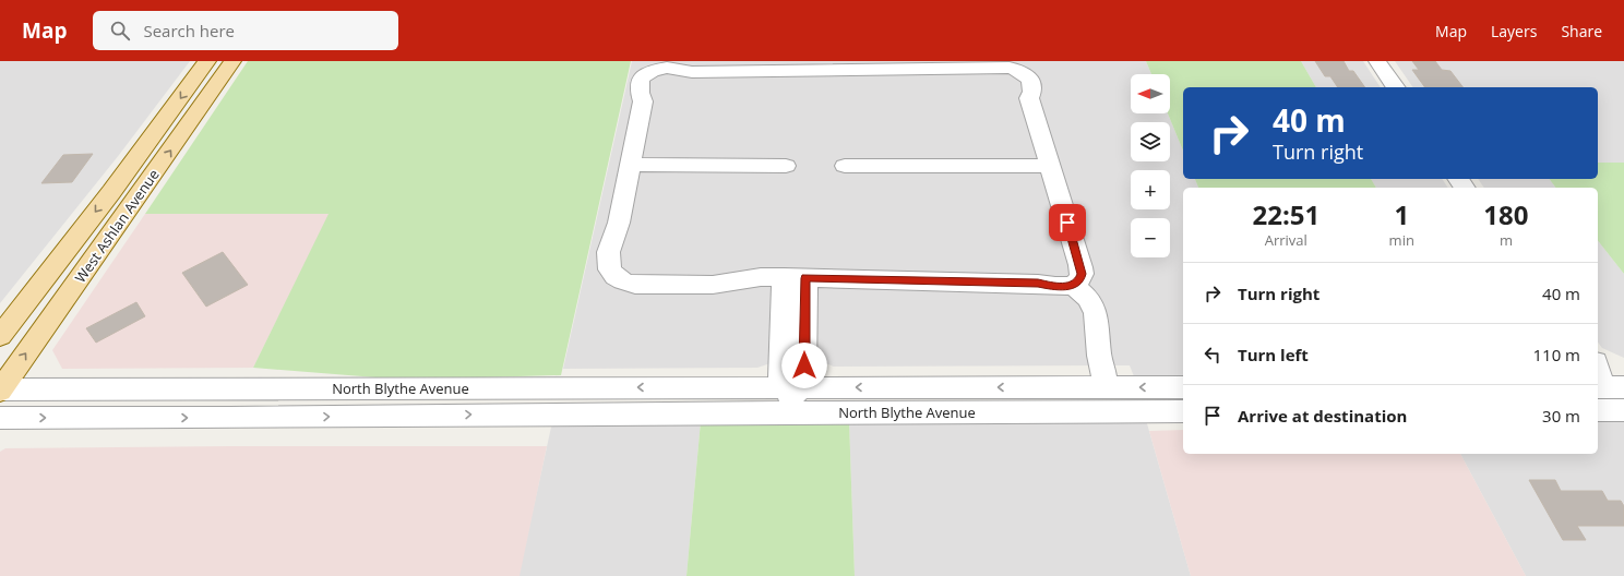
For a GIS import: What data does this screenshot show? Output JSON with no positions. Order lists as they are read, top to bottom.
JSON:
{
  "streets": {
    "main road": ["West Ashlan Avenue"],
    "street": ["North Blythe Avenue"]
  },
  "crossings": [
    ["West Ashlan Avenue", "North Blythe Avenue"]
  ],
  "north": "left",
  "page": {
    "header": "Map",
    "search": "Search here",
    "nav": ["Map", "Layers", "Share"],
    "map_buttons": ["+", "−"],
    "turn": ["40 m", "Turn right"],
    "eta": [
      "22:51",
      "Arrival",
      "1",
      "min",
      "180",
      "m"
    ],
    "list": [
      {
        "name": "Turn right",
        "value": "40 m"
      },
      {
        "name": "Turn left",
        "value": "110 m"
      },
      {
        "name": "Arrive at destination",
        "value": "30 m"
      }
    ]
  }
}
